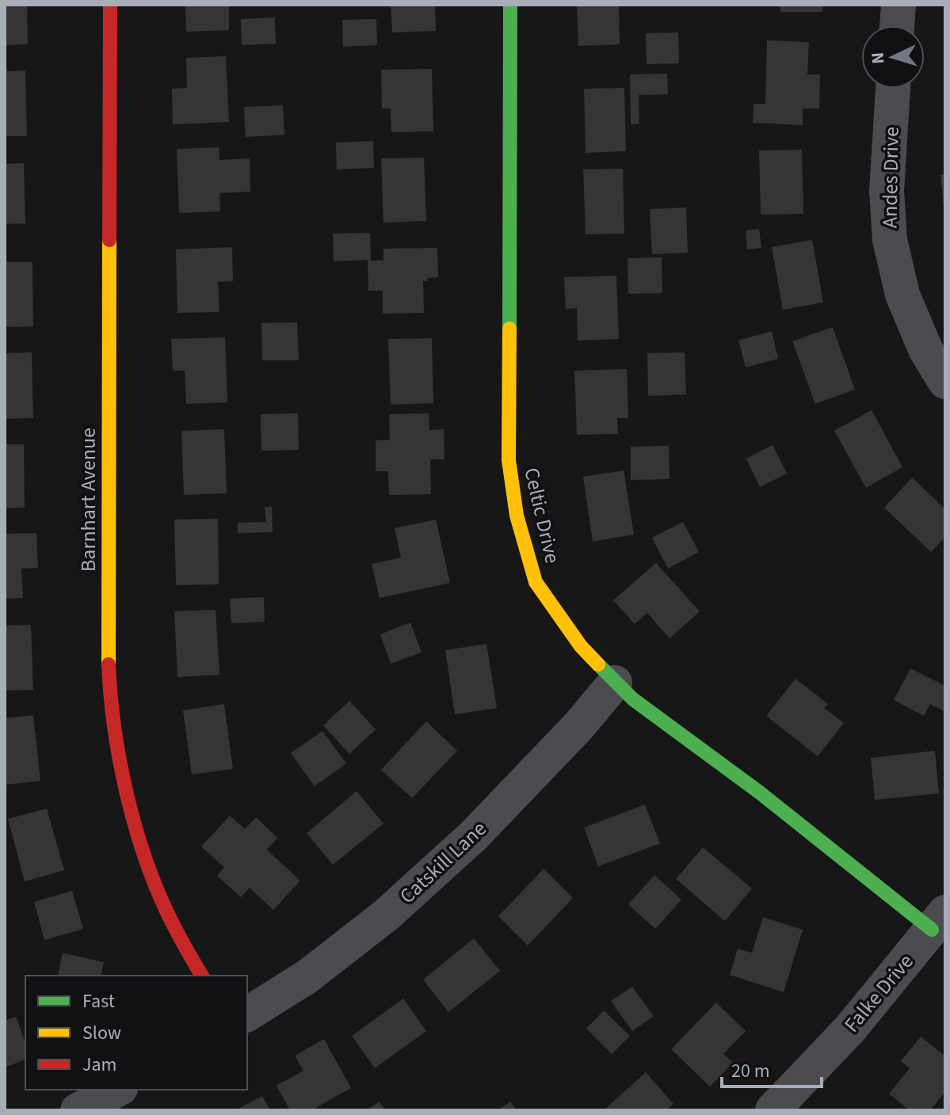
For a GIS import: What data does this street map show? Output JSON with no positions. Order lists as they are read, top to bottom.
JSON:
{
  "streets": {
    "street": [
      "Andes Drive",
      "Barnhart Avenue",
      "Celtic Drive",
      "Catskill Lane",
      "Falke Drive"
    ]
  },
  "crossings": [
    ["Celtic Drive", "Catskill Lane"],
    ["Celtic Drive", "Falke Drive"]
  ],
  "legend": ["Fast", "Slow", "Jam"],
  "scale_bar": "20 m",
  "north": "left"
}
